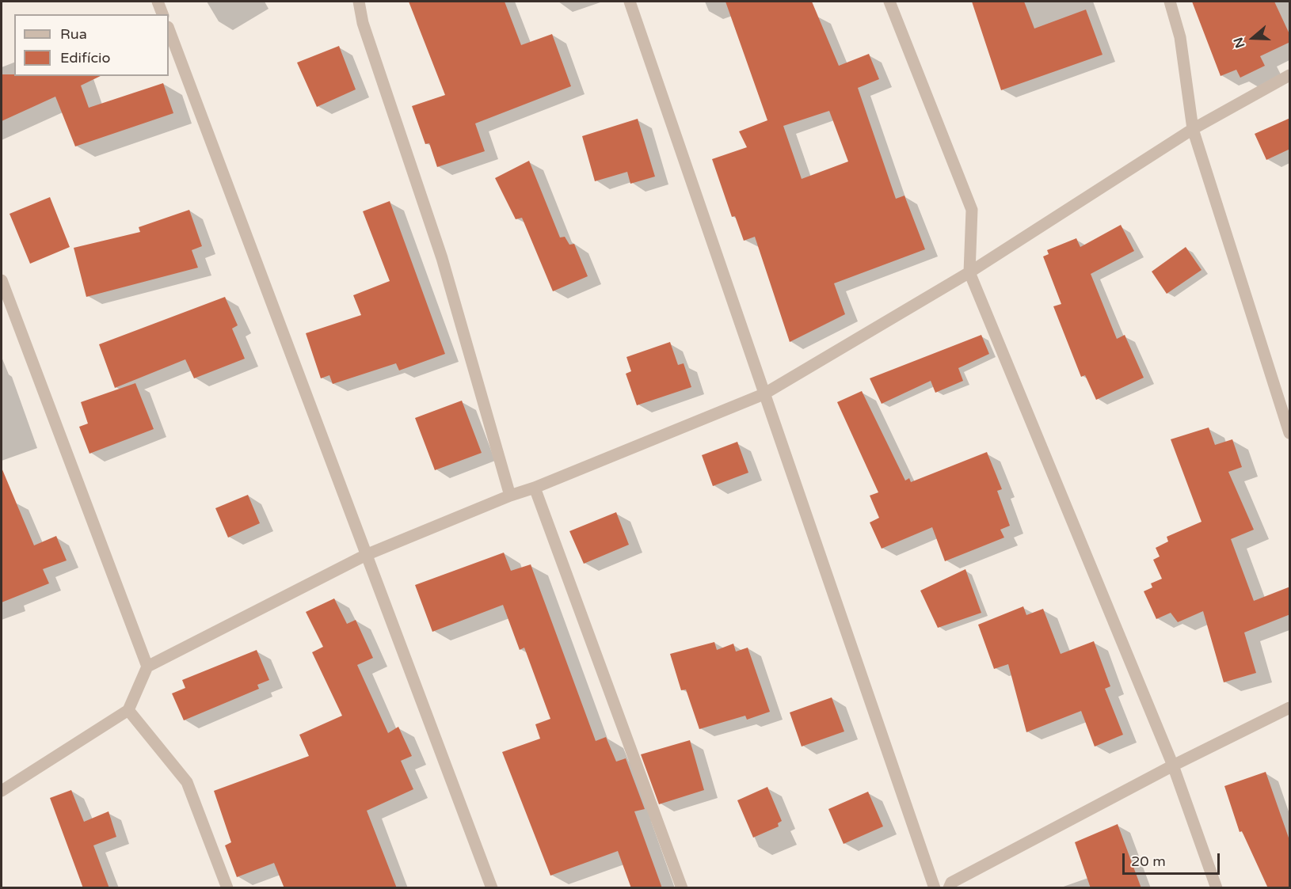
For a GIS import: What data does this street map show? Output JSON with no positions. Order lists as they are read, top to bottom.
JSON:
{
  "legend": ["Rua", "Edifício"],
  "scale_bar": "20 m",
  "north": "left"
}
